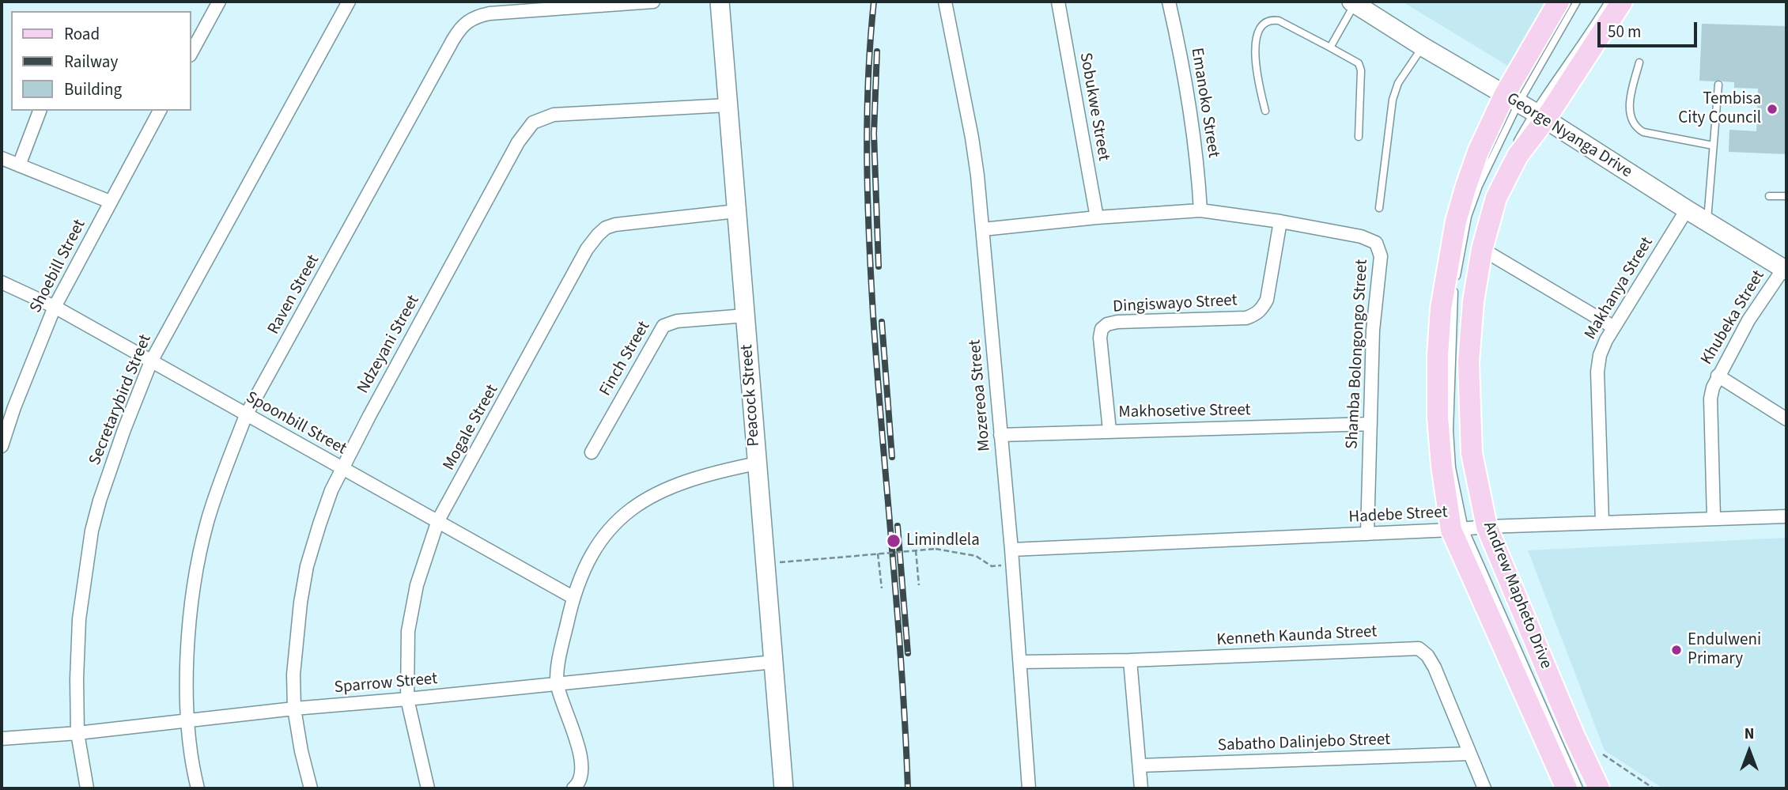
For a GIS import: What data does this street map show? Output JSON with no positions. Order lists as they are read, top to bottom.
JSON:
{
  "streets": {
    "main road": ["Andrew Mapheto Drive"],
    "street": [
      "Emanoko Street",
      "Sobukwe Street",
      "George Nyanga Drive",
      "Shoebill Street",
      "Makhanya Street",
      "Raven Street",
      "Dingiswayo Street",
      "Khubeka Street",
      "Ndzeyani Street",
      "Shamba Bolongongo Street",
      "Finch Street",
      "Peacock Street",
      "Mozereoa Street",
      "Secretarybird Street",
      "Makhosetive Street",
      "Spoonbill Street",
      "Mogale Street",
      "Hadebe Street",
      "Kenneth Kaunda Street",
      "Sparrow Street",
      "Sabatho Dalinjebo Street"
    ]
  },
  "crossings": [
    ["Emanoko Street", "Shamba Bolongongo Street"],
    ["Sobukwe Street", "Shamba Bolongongo Street"],
    ["George Nyanga Drive", "Makhanya Street"],
    ["George Nyanga Drive", "Khubeka Street"],
    ["George Nyanga Drive", "Andrew Mapheto Drive"],
    ["Shoebill Street", "Spoonbill Street"],
    ["Makhanya Street", "Hadebe Street"],
    ["Raven Street", "Spoonbill Street"],
    ["Raven Street", "Sparrow Street"],
    ["Dingiswayo Street", "Shamba Bolongongo Street"],
    ["Dingiswayo Street", "Makhosetive Street"],
    ["Khubeka Street", "Hadebe Street"],
    ["Ndzeyani Street", "Peacock Street"],
    ["Ndzeyani Street", "Spoonbill Street"],
    ["Ndzeyani Street", "Sparrow Street"],
    ["Shamba Bolongongo Street", "Mozereoa Street"],
    ["Shamba Bolongongo Street", "Makhosetive Street"],
    ["Shamba Bolongongo Street", "Hadebe Street"],
    ["Finch Street", "Peacock Street"],
    ["Peacock Street", "Mogale Street"],
    ["Peacock Street", "Sparrow Street"],
    ["Mozereoa Street", "Makhosetive Street"],
    ["Mozereoa Street", "Hadebe Street"],
    ["Mozereoa Street", "Kenneth Kaunda Street"],
    ["Secretarybird Street", "Spoonbill Street"],
    ["Secretarybird Street", "Sparrow Street"],
    ["Spoonbill Street", "Mogale Street"],
    ["Mogale Street", "Sparrow Street"],
    ["Hadebe Street", "Andrew Mapheto Drive"],
    ["Kenneth Kaunda Street", "Sabatho Dalinjebo Street"]
  ],
  "places": ["Tembisa City Council", "Limindlela", "Endulweni Primary"],
  "legend": ["Road", "Railway", "Building"],
  "scale_bar": "50 m",
  "north": "top"
}
